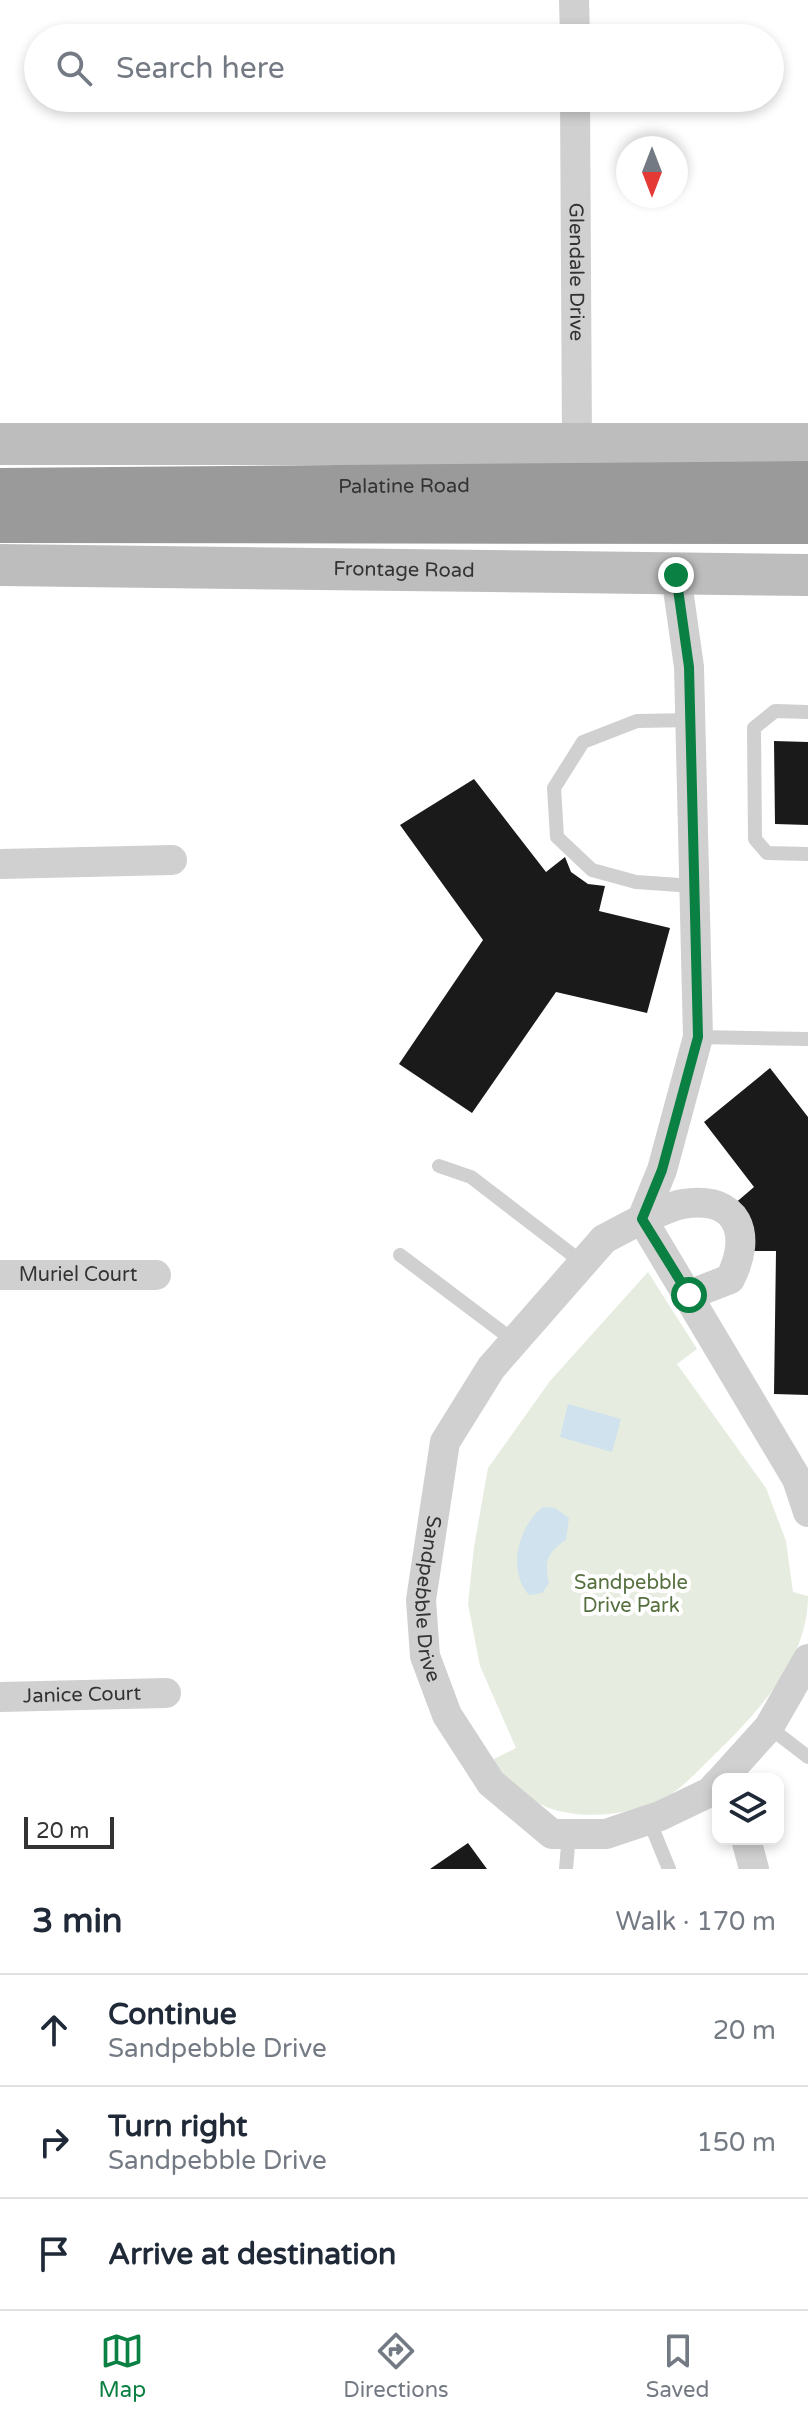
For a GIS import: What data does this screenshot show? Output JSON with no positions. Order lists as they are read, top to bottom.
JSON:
{
  "streets": {
    "highway": ["Palatine Road"],
    "street": [
      "Glendale Drive",
      "Frontage Road",
      "Muriel Court",
      "Sandpebble Drive",
      "Janice Court"
    ]
  },
  "parks": ["Sandpebble Drive Park"],
  "scale_bar": "20 m",
  "north": "bottom",
  "page": {
    "search": "Search here",
    "scale": "20 m",
    "heading": ["3 min", "Walk · 170 m"],
    "list": [
      ["Continue", "Sandpebble Drive", "20 m"],
      ["Turn right", "Sandpebble Drive", "150 m"],
      "Arrive at destination"
    ],
    "nav": ["Map", "Directions", "Saved"]
  }
}
